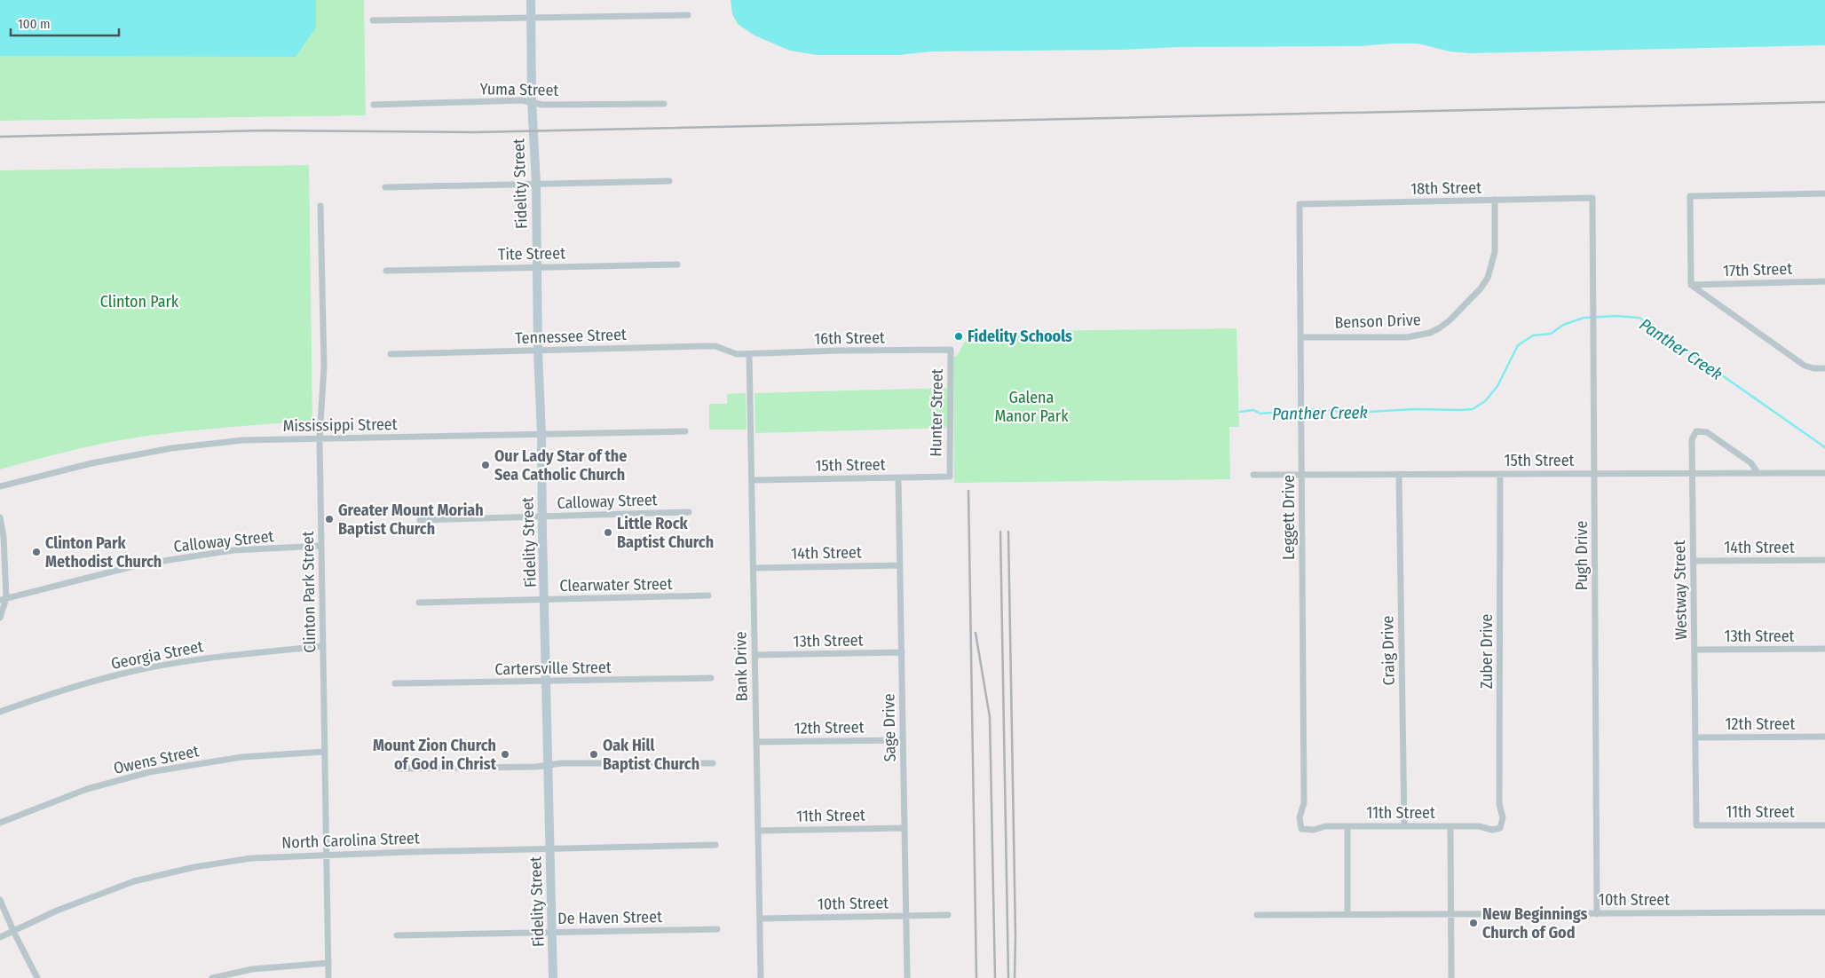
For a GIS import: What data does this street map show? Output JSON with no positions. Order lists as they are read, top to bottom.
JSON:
{
  "streets": {
    "main road": ["Fidelity Street"],
    "street": [
      "Yuma Street",
      "18th Street",
      "Tite Street",
      "17th Street",
      "Benson Drive",
      "Tennessee Street",
      "16th Street",
      "Hunter Street",
      "Mississippi Street",
      "15th Street",
      "Calloway Street",
      "Leggett Drive",
      "14th Street",
      "Pugh Drive",
      "Clearwater Street",
      "Westway Street",
      "Clinton Park Street",
      "13th Street",
      "Craig Drive",
      "Zuber Drive",
      "Georgia Street",
      "Bank Drive",
      "Cartersville Street",
      "12th Street",
      "Sage Drive",
      "Owens Street",
      "11th Street",
      "North Carolina Street",
      "10th Street",
      "De Haven Street"
    ]
  },
  "crossings": [
    ["Yuma Street", "Fidelity Street"],
    ["Fidelity Street", "Tite Street"],
    ["Fidelity Street", "Tennessee Street"],
    ["Fidelity Street", "Mississippi Street"],
    ["Fidelity Street", "Calloway Street"],
    ["Fidelity Street", "Clearwater Street"],
    ["Fidelity Street", "Cartersville Street"],
    ["Fidelity Street", "North Carolina Street"],
    ["Fidelity Street", "De Haven Street"],
    ["18th Street", "Benson Drive"],
    ["18th Street", "Leggett Drive"],
    ["18th Street", "Pugh Drive"],
    ["Benson Drive", "Leggett Drive"],
    ["Tennessee Street", "16th Street"],
    ["Tennessee Street", "Bank Drive"],
    ["16th Street", "Hunter Street"],
    ["16th Street", "Bank Drive"],
    ["Hunter Street", "15th Street"],
    ["Mississippi Street", "Clinton Park Street"],
    ["15th Street", "Leggett Drive"],
    ["15th Street", "Pugh Drive"],
    ["15th Street", "Westway Street"],
    ["15th Street", "Craig Drive"],
    ["15th Street", "Zuber Drive"],
    ["15th Street", "Bank Drive"],
    ["15th Street", "Sage Drive"],
    ["Calloway Street", "Clinton Park Street"],
    ["Leggett Drive", "11th Street"],
    ["14th Street", "Westway Street"],
    ["14th Street", "Bank Drive"],
    ["14th Street", "Sage Drive"],
    ["Pugh Drive", "10th Street"],
    ["Westway Street", "13th Street"],
    ["Westway Street", "12th Street"],
    ["Westway Street", "11th Street"],
    ["Clinton Park Street", "Georgia Street"],
    ["Clinton Park Street", "Owens Street"],
    ["Clinton Park Street", "North Carolina Street"],
    ["13th Street", "Bank Drive"],
    ["13th Street", "Sage Drive"],
    ["Craig Drive", "11th Street"],
    ["Zuber Drive", "11th Street"],
    ["Bank Drive", "12th Street"],
    ["Bank Drive", "11th Street"],
    ["Bank Drive", "10th Street"],
    ["12th Street", "Sage Drive"],
    ["Sage Drive", "11th Street"],
    ["Sage Drive", "10th Street"]
  ],
  "water": ["Panther Creek"],
  "parks": ["Clinton Park", "Galena Manor Park"],
  "places": [
    "Fidelity Schools",
    "Our Lady Star of the Sea Catholic Church",
    "Greater Mount Moriah Baptist Church",
    "Little Rock Baptist Church",
    "Clinton Park Methodist Church",
    "Mount Zion Church of God in Christ",
    "Oak Hill Baptist Church",
    "New Beginnings Church of God"
  ],
  "scale_bar": "100 m"
}
